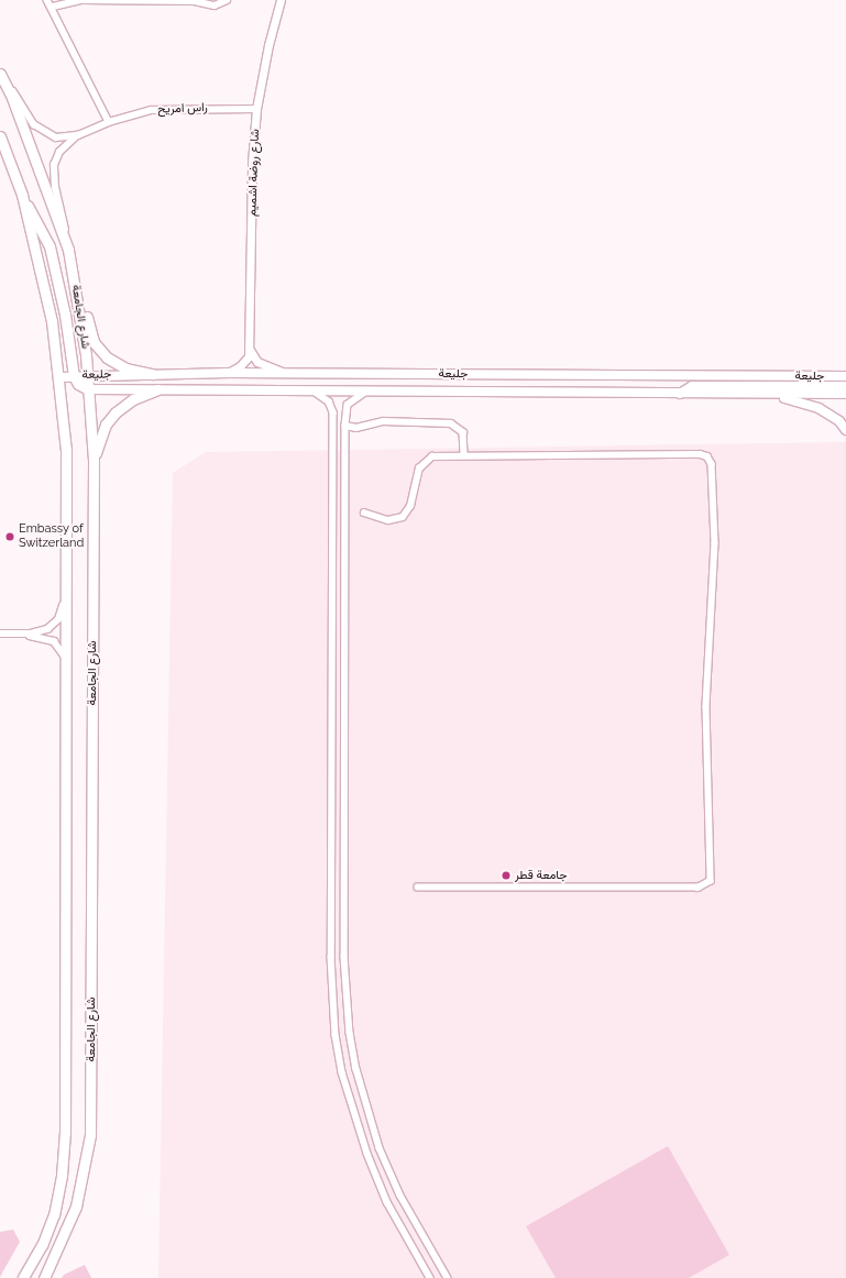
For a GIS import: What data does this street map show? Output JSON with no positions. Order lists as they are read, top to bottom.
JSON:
{
  "streets": {
    "main road": ["شارع الجامعة", "جليعة"],
    "street": ["راس امريح", "شارع روضة اشميم"]
  },
  "crossings": [
    ["راس امريح", "شارع روضة اشميم"],
    ["راس امريح", "شارع الجامعة"],
    ["شارع الجامعة", "جليعة"]
  ],
  "places": ["Embassy of Switzerland", "جامعة قطر"]
}
